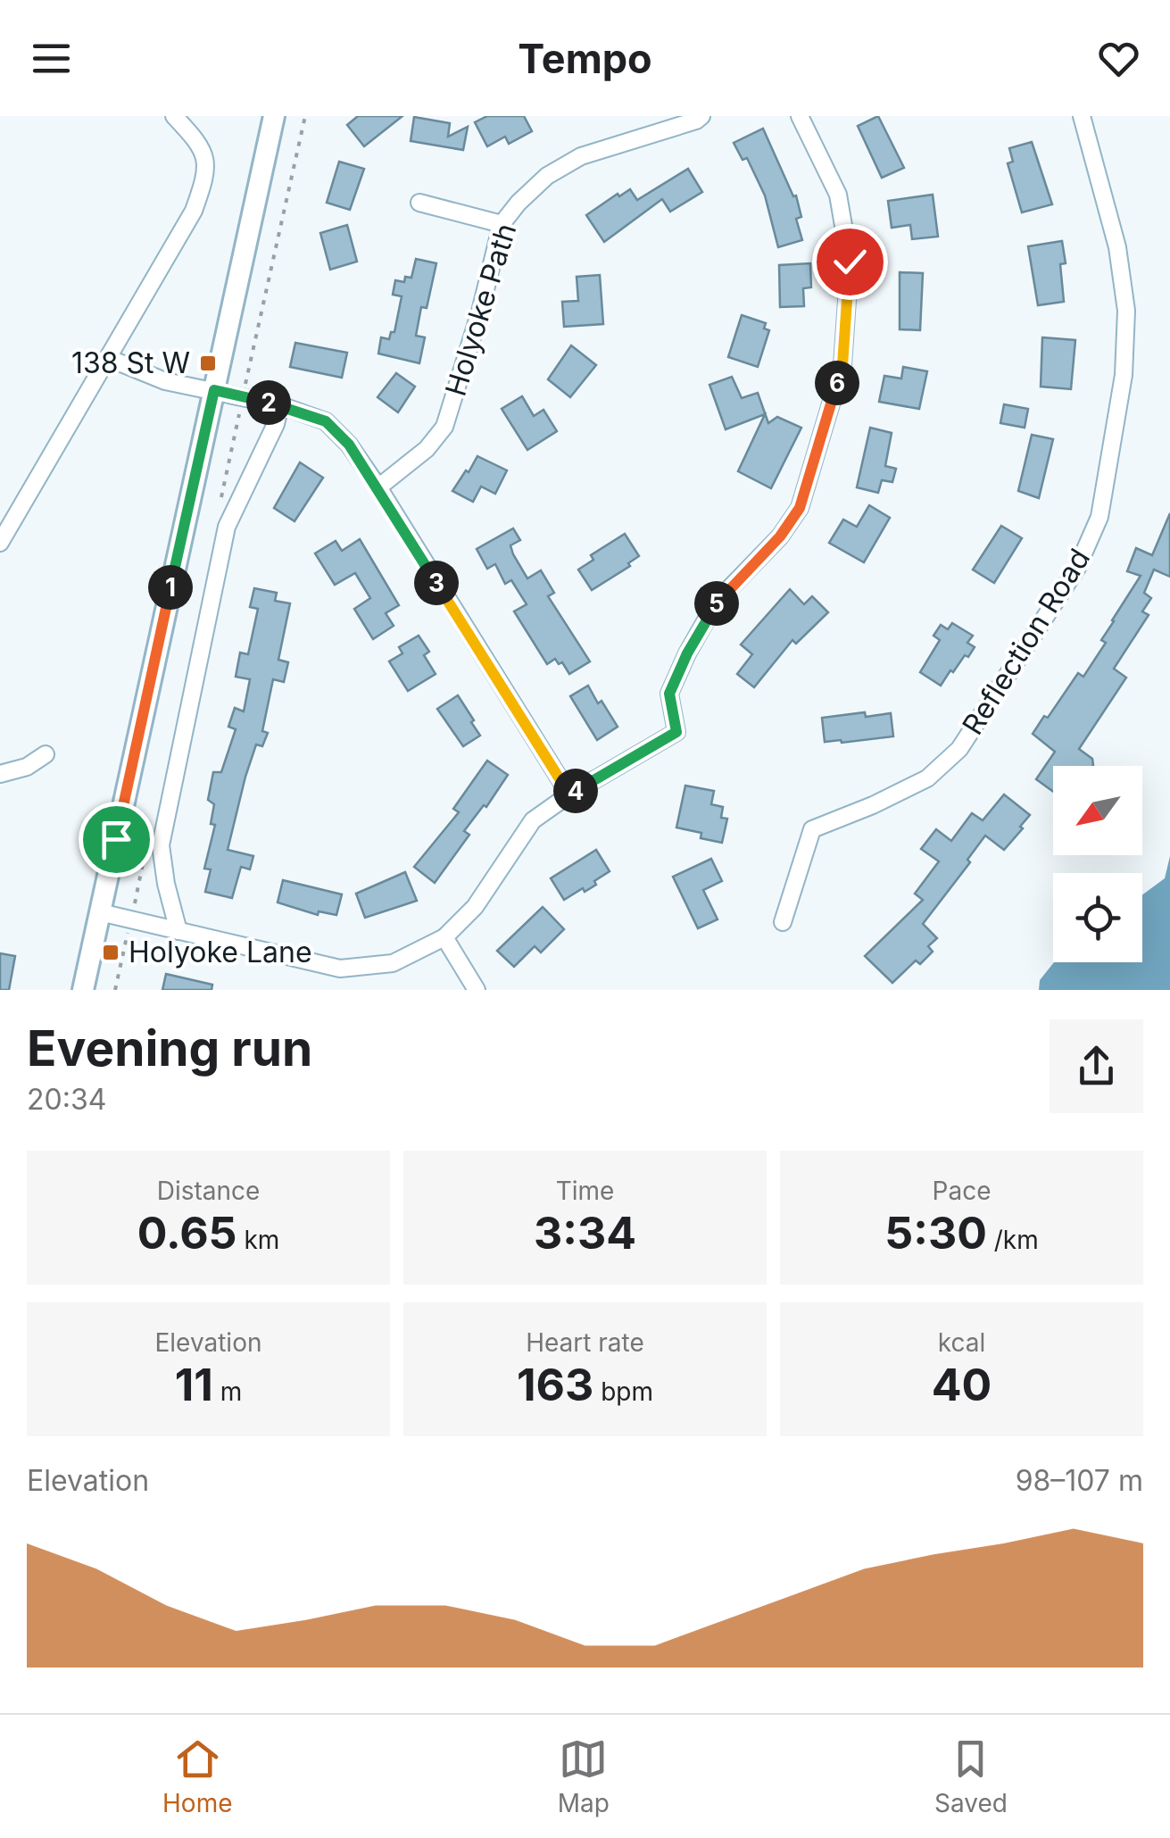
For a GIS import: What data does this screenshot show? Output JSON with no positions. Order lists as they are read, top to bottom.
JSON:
{
  "streets": {
    "street": ["Holyoke Path", "Reflection Road"]
  },
  "places": {
    "transit": ["138 St W", "Holyoke Lane"]
  },
  "north": "bottom left",
  "page": {
    "header": "Tempo",
    "pins": [
      "6",
      "2",
      "3",
      "1",
      "5",
      "4"
    ],
    "heading": ["Evening run", "20:34"],
    "stats": [
      ["Distance", "0.65 km"],
      ["Time", "3:34"],
      ["Pace", "5:30 /km"],
      ["Elevation", "11 m"],
      ["Heart rate", "163 bpm"],
      ["kcal", "40"]
    ],
    "chart": ["Elevation", "98–107 m"],
    "tabs": ["Home", "Map", "Saved"]
  }
}
